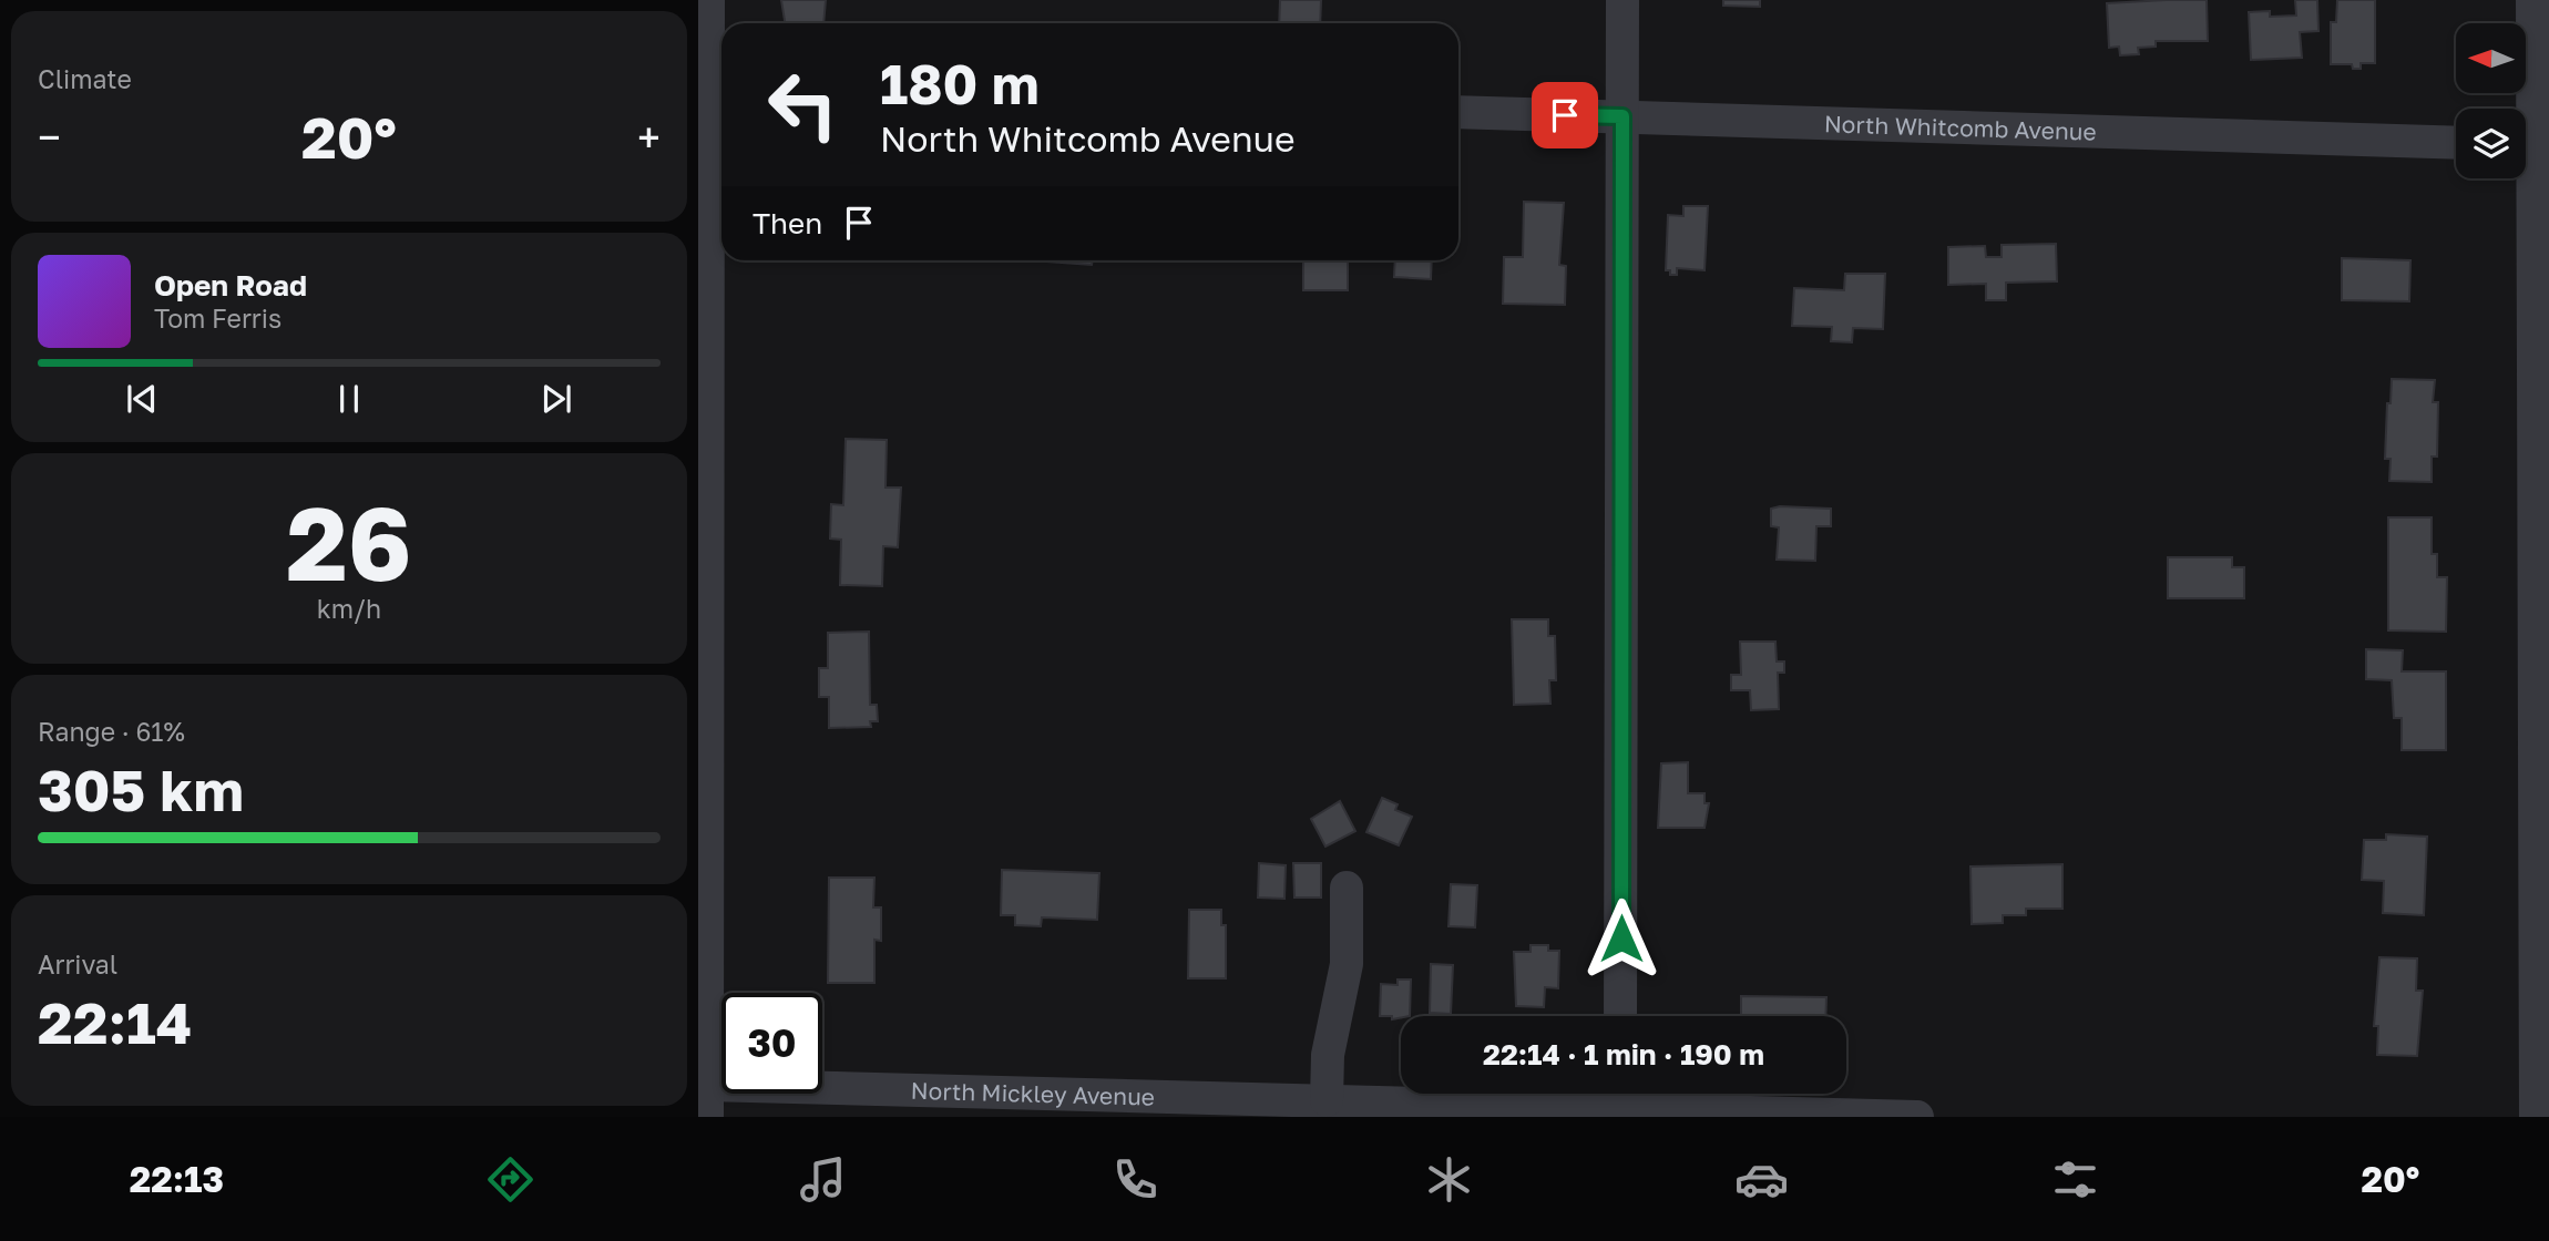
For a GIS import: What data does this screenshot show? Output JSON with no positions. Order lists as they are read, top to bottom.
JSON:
{
  "streets": {
    "street": ["North Whitcomb Avenue", "North Mickley Avenue"]
  },
  "north": "left",
  "page": {
    "tile": [
      "Climate",
      ["26", "km/h"],
      ["Range · 61%", "305 km"],
      ["Arrival", "22:14"]
    ],
    "turn": ["180 m", "North Whitcomb Avenue"],
    "heat": ["−", "20°", "+"],
    "then": "Then",
    "song": ["Open Road", "Tom Ferris"],
    "limit": "30",
    "trip": "22:14 · 1 min · 190 m",
    "tabs": ["22:13", "20°"]
  }
}
